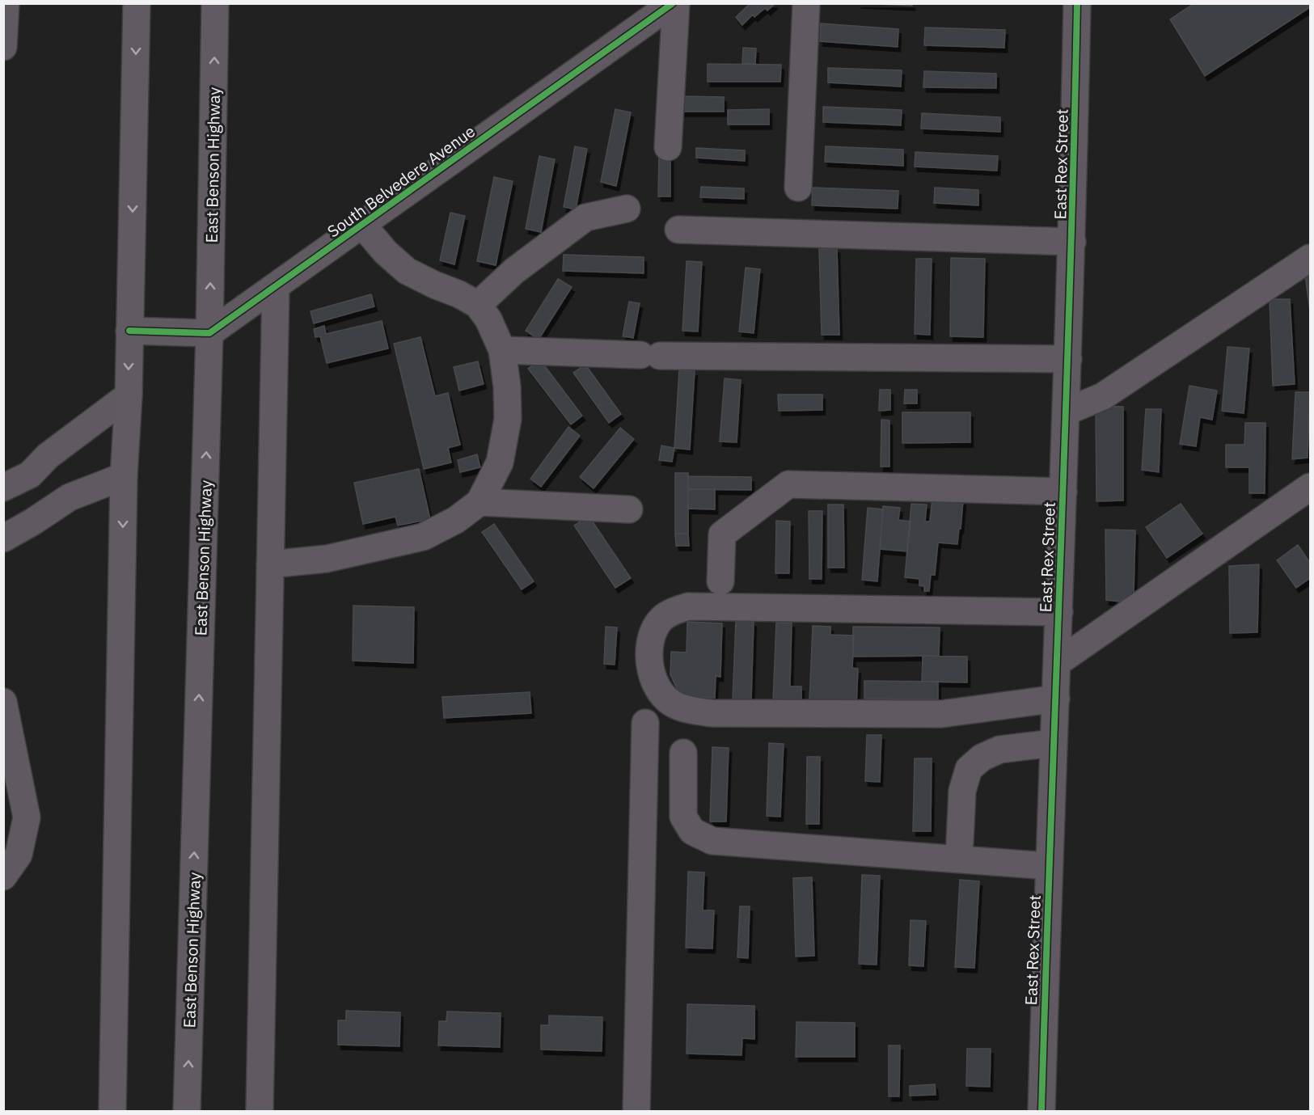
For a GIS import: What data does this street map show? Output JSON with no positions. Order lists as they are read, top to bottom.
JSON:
{
  "streets": {
    "main road": ["East Benson Highway"],
    "street": ["East Rex Street", "South Belvedere Avenue"]
  },
  "crossings": [
    ["East Benson Highway", "South Belvedere Avenue"]
  ]
}
